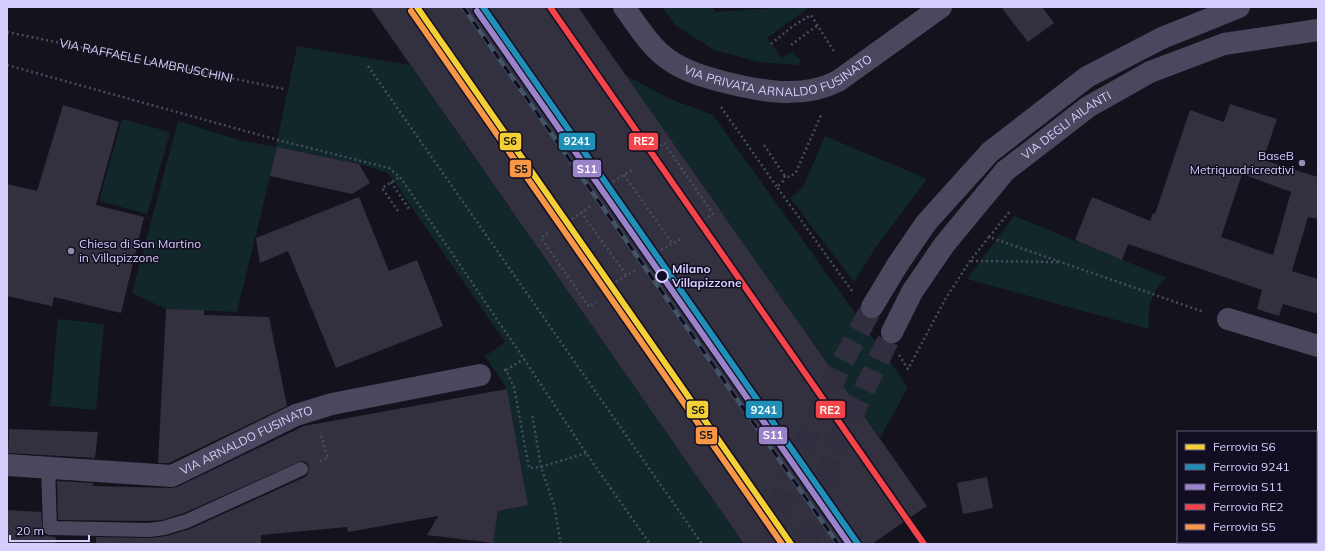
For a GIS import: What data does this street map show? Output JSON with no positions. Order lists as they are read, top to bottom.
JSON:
{
  "streets": {
    "street": ["VIA PRIVATA ARNALDO FUSINATO", "VIA DEGLI AILANTI", "VIA ARNALDO FUSINATO"],
    "path": ["VIA RAFFAELE LAMBRUSCHINI"]
  },
  "places": ["BaseB Metriquadricreativi", "Chiesa di San Martino in Villapizzone", "Milano Villapizzone"],
  "lines": [
    "rail line S6",
    "rail line 9241",
    "rail line RE2",
    "rail line S11",
    "rail line S5"
  ],
  "legend": [
    "Ferrovia S6",
    "Ferrovia 9241",
    "Ferrovia S11",
    "Ferrovia RE2",
    "Ferrovia S5"
  ],
  "scale_bar": "20 m"
}
